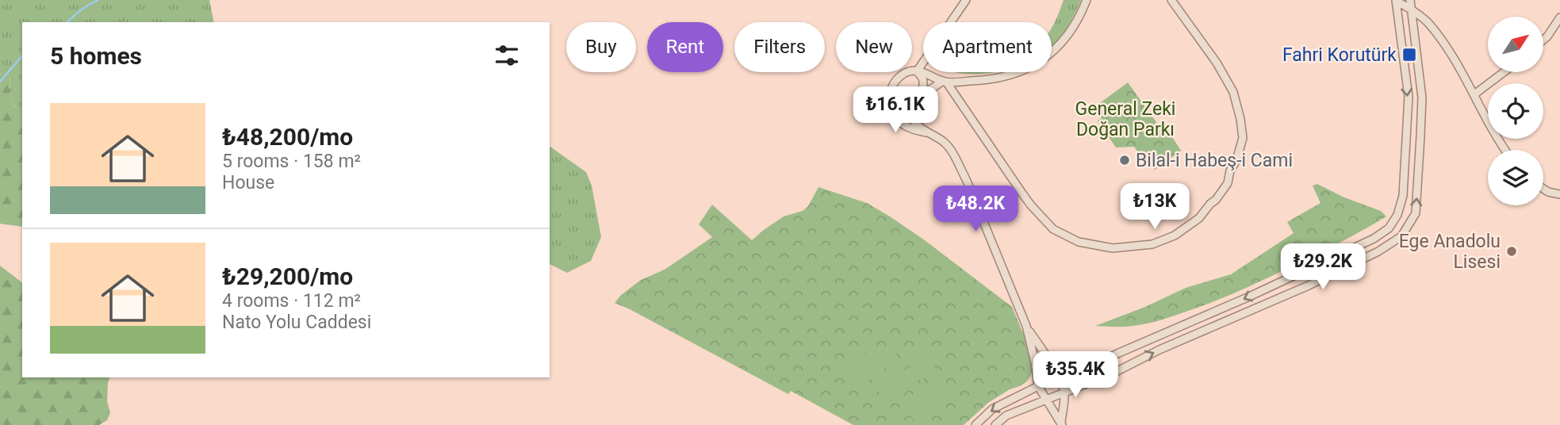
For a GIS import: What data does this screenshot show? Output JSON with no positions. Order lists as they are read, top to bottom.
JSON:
{
  "parks": ["General Zeki Doğan Parkı"],
  "places": {
    "transit": ["Fahri Korutürk"],
    "other": ["Bilal-i Habeş-i Cami", "Ege Anadolu Lisesi"]
  },
  "north": "top right",
  "page": {
    "chip": [
      "Buy",
      "Rent",
      "Filters",
      "New",
      "Apartment"
    ],
    "heading": "5 homes",
    "price": [
      "₺16.1K",
      "₺13K",
      "₺48.2K",
      "₺29.2K",
      "₺35.4K"
    ],
    "list": [
      {
        "name": "₺48,200/mo",
        "note": "5 rooms · 158 m² · House"
      },
      {
        "name": "₺29,200/mo",
        "note": "4 rooms · 112 m² · Nato Yolu Caddesi"
      }
    ]
  }
}
